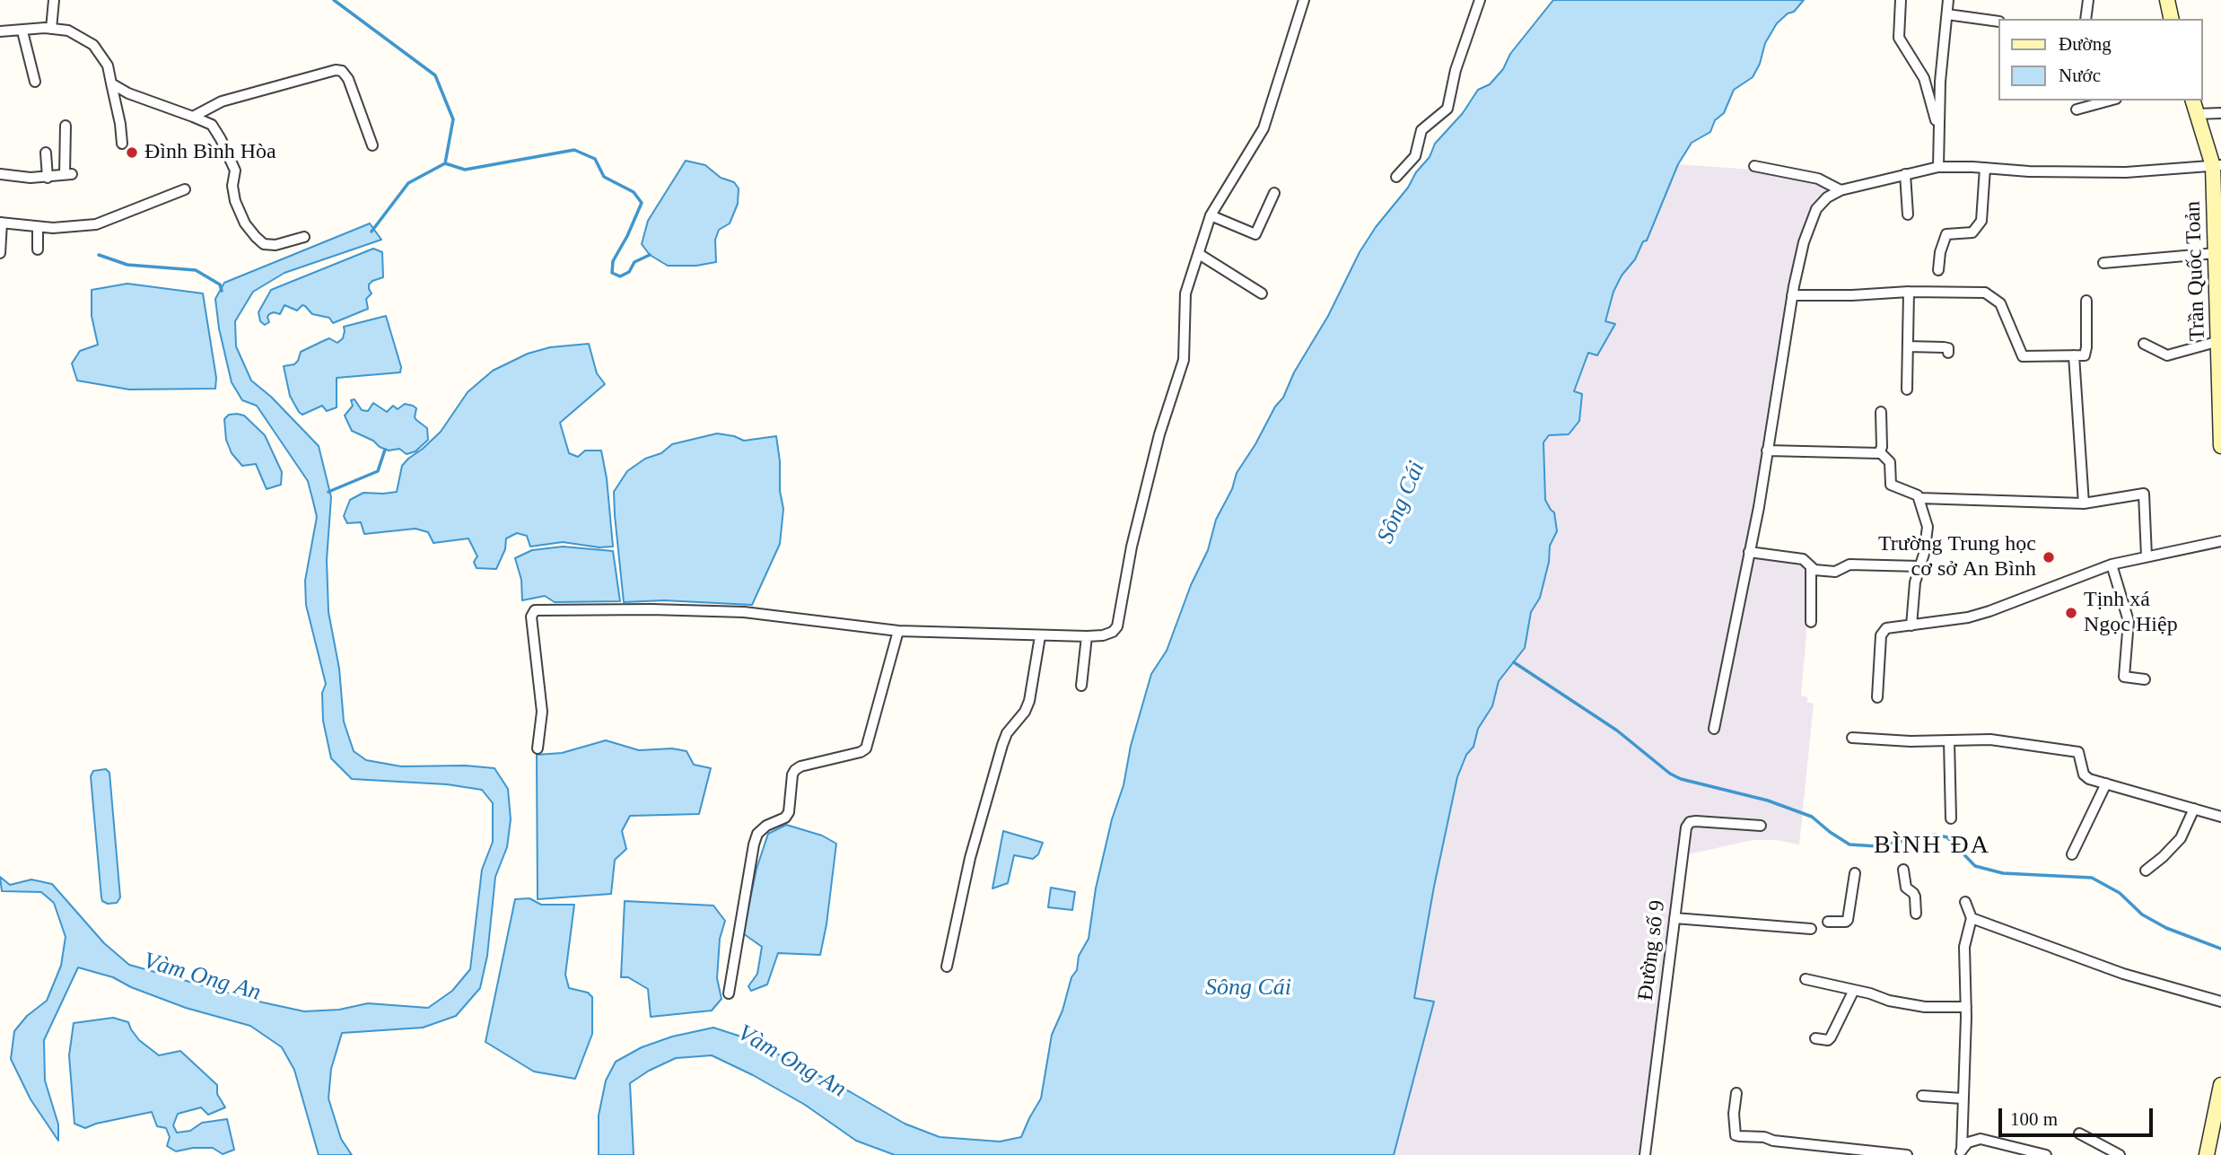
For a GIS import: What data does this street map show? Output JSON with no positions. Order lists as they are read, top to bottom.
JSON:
{
  "streets": {
    "main road": ["Trần Quốc Toản"],
    "street": ["Đường số 9"]
  },
  "districts": ["BÌNH ĐA"],
  "water": ["Sông Cái", "Vàm Ong An"],
  "places": ["Đình Bình Hòa", "Trường Trung học cơ sở An Bình", "Tịnh xá Ngọc Hiệp"],
  "legend": ["Đường", "Nước"],
  "scale_bar": "100 m"
}
